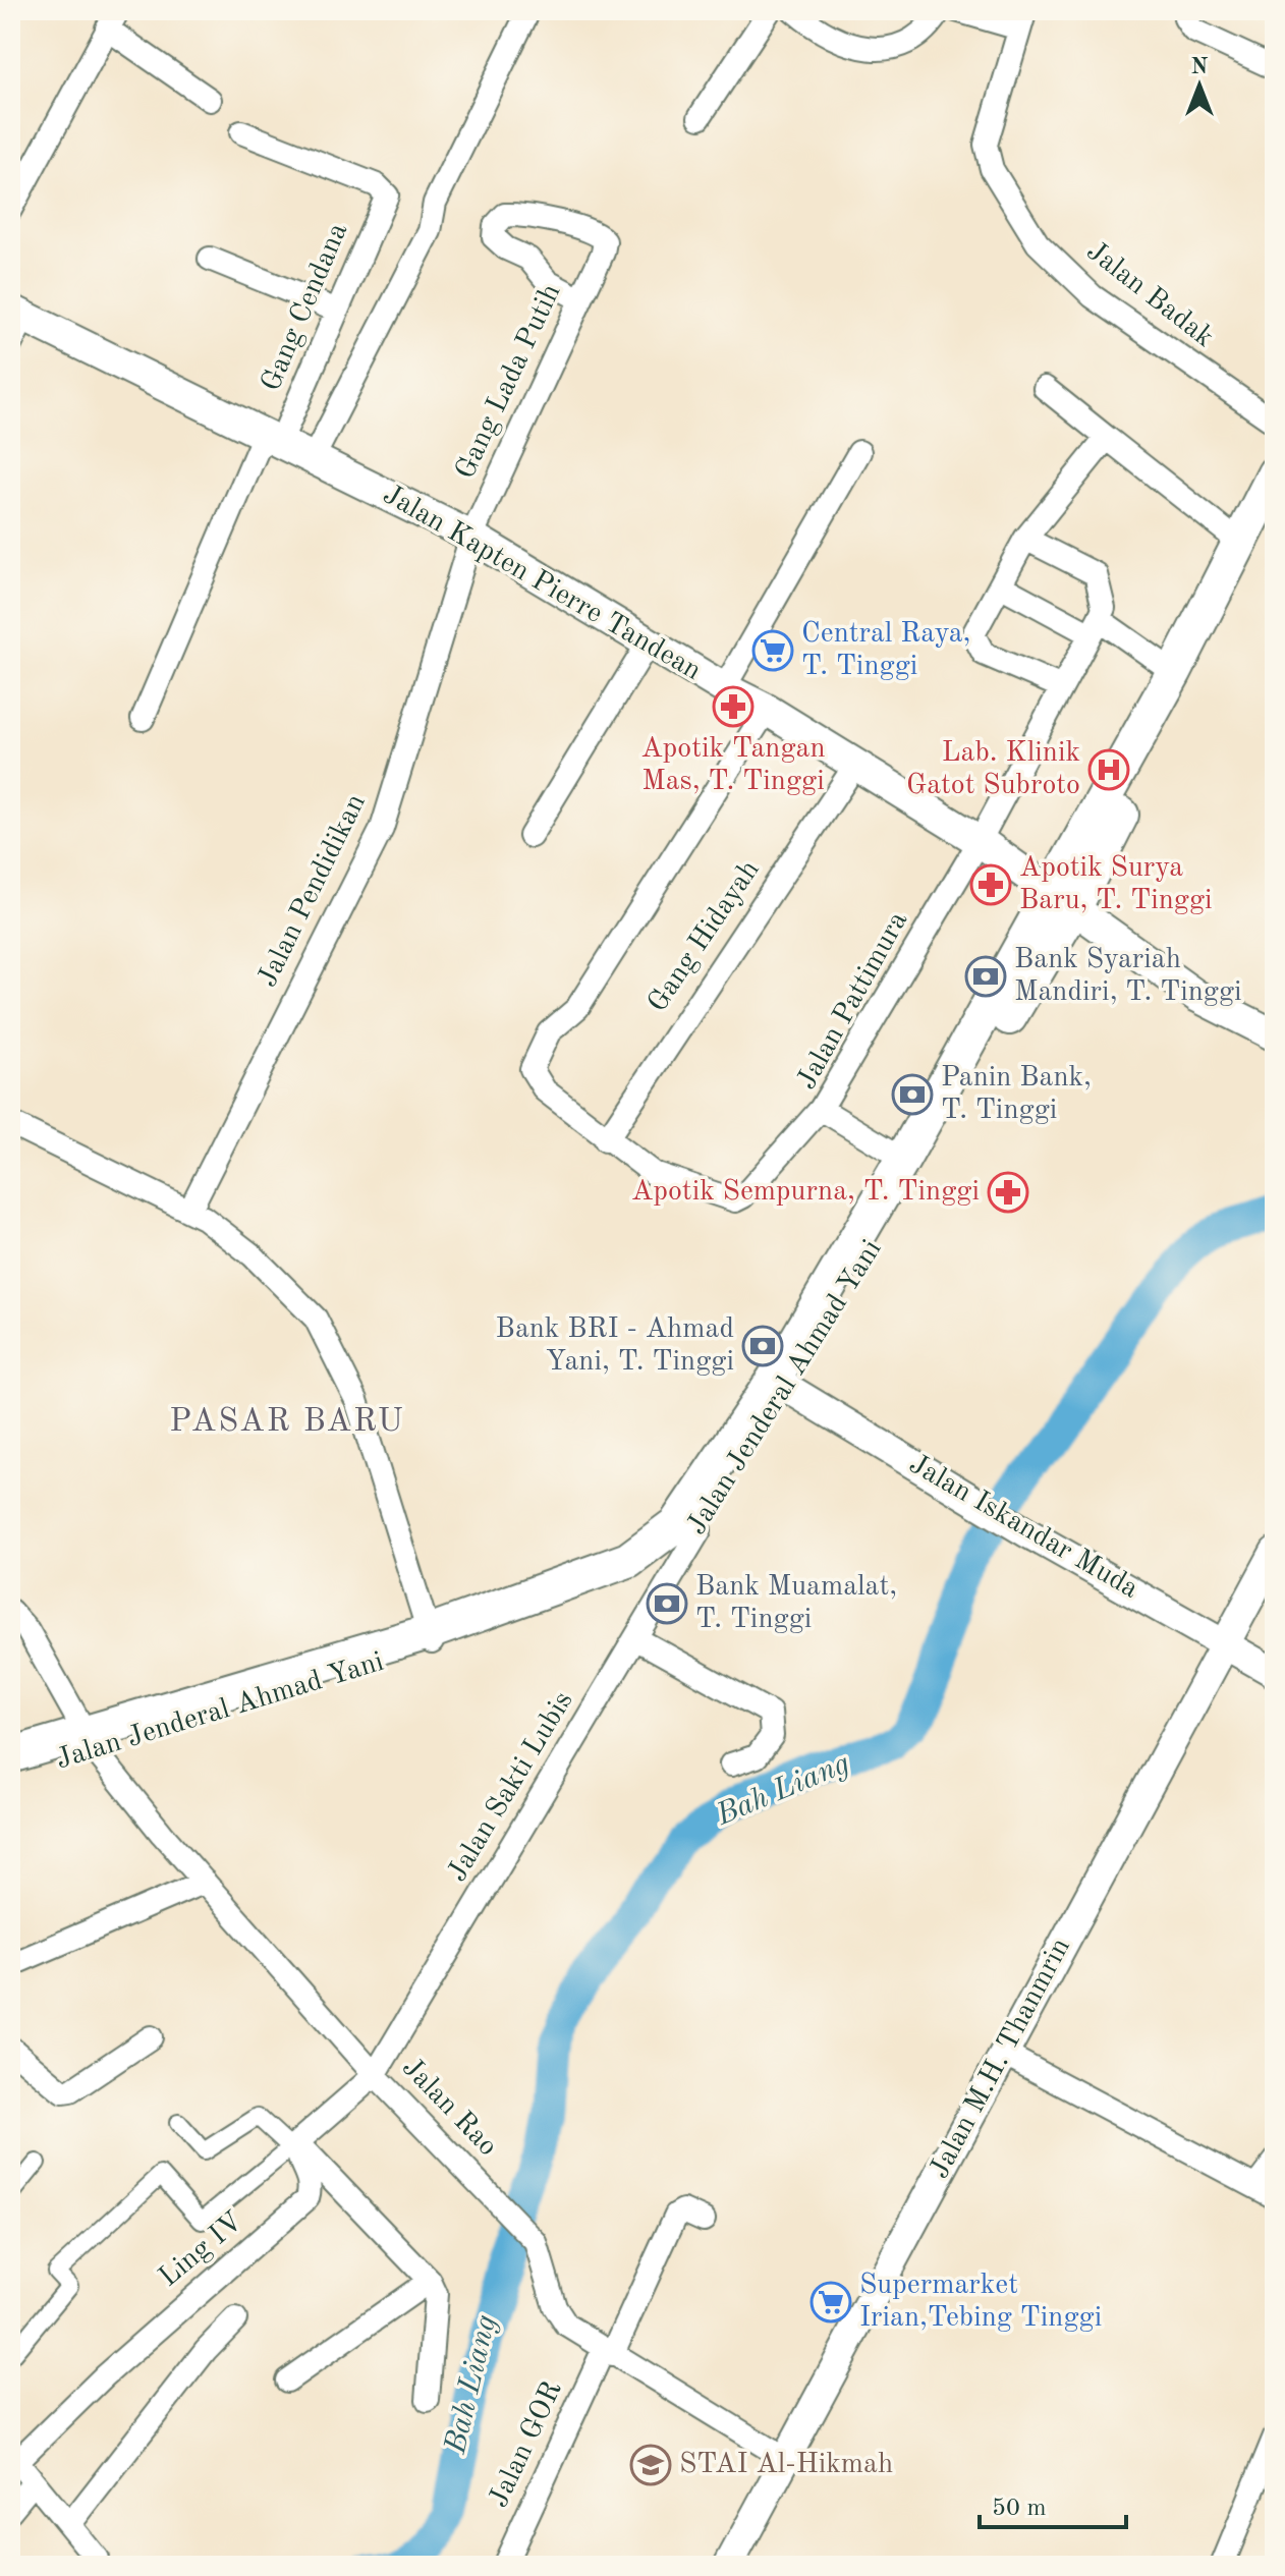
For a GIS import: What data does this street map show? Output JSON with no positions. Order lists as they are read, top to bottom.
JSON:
{
  "streets": {
    "main road": ["Jalan Kapten Pierre Tandean", "Jalan Jenderal Ahmad Yani"],
    "street": [
      "Jalan Badak",
      "Gang Cendana",
      "Gang Lada Putih",
      "Jalan Pendidikan",
      "Gang Hidayah",
      "Jalan Pattimura",
      "Jalan Iskandar Muda",
      "Jalan Sakti Lubis",
      "Jalan M.H. Thanmrin",
      "Jalan Rao",
      "Ling IV",
      "Jalan GOR"
    ]
  },
  "crossings": [
    ["Gang Cendana", "Jalan Kapten Pierre Tandean"],
    ["Gang Lada Putih", "Jalan Kapten Pierre Tandean"],
    ["Gang Lada Putih", "Jalan Pendidikan"],
    ["Jalan Kapten Pierre Tandean", "Jalan Pendidikan"],
    ["Jalan Kapten Pierre Tandean", "Gang Hidayah"],
    ["Jalan Kapten Pierre Tandean", "Jalan Pattimura"],
    ["Jalan Kapten Pierre Tandean", "Jalan Jenderal Ahmad Yani"],
    ["Jalan Pattimura", "Jalan Jenderal Ahmad Yani"],
    ["Jalan Jenderal Ahmad Yani", "Jalan Iskandar Muda"],
    ["Jalan Jenderal Ahmad Yani", "Jalan Sakti Lubis"],
    ["Jalan Jenderal Ahmad Yani", "Jalan Rao"],
    ["Jalan Iskandar Muda", "Jalan M.H. Thanmrin"],
    ["Jalan Sakti Lubis", "Jalan Rao"],
    ["Jalan M.H. Thanmrin", "Jalan Rao"],
    ["Jalan Rao", "Jalan GOR"]
  ],
  "districts": ["PASAR BARU"],
  "water": ["Bah Liang"],
  "places": {
    "supermarket": ["Central Raya, T. Tinggi", "Supermarket Irian,Tebing Tinggi"],
    "pharmacy": ["Apotik Tangan Mas, T. Tinggi", "Apotik Surya Baru, T. Tinggi", "Apotik Sempurna, T. Tinggi"],
    "hospital": ["Lab. Klinik Gatot Subroto"],
    "bank": [
      "Bank Syariah Mandiri, T. Tinggi",
      "Panin Bank, T. Tinggi",
      "Bank BRI - Ahmad Yani, T. Tinggi",
      "Bank Muamalat, T. Tinggi"
    ],
    "school or university": ["STAI Al-Hikmah"]
  },
  "scale_bar": "50 m",
  "north": "top"
}
